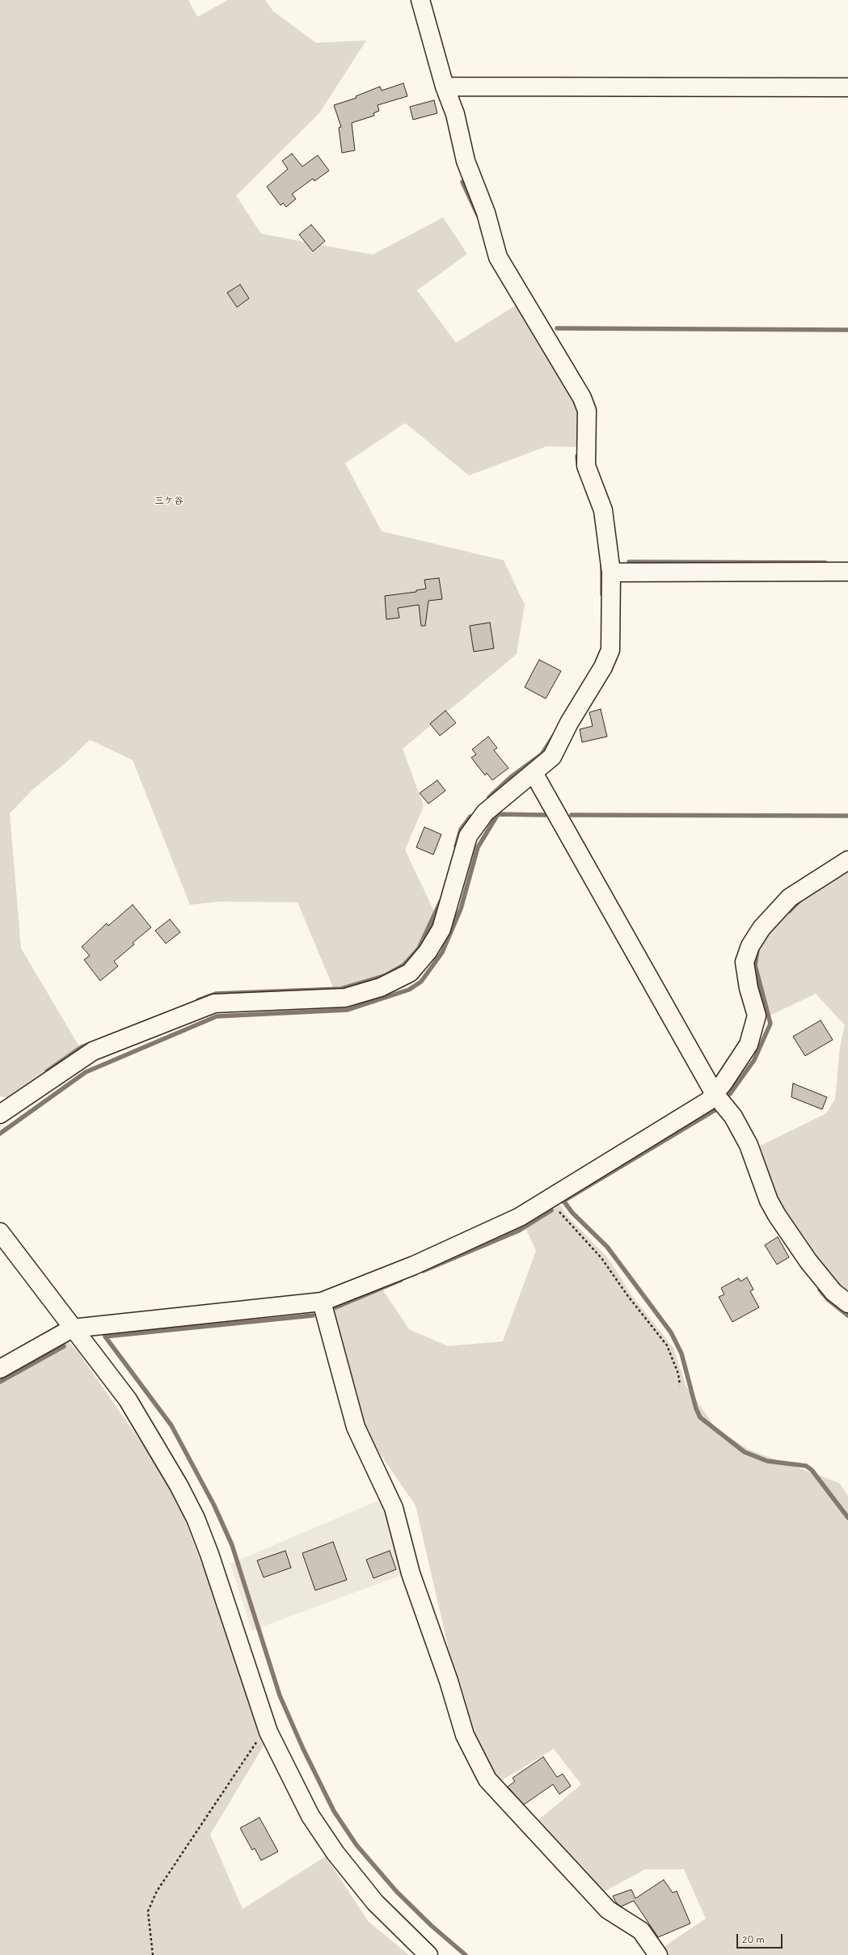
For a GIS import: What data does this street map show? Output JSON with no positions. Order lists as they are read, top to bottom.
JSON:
{
  "districts": ["三ケ谷"],
  "scale_bar": "20 m"
}
